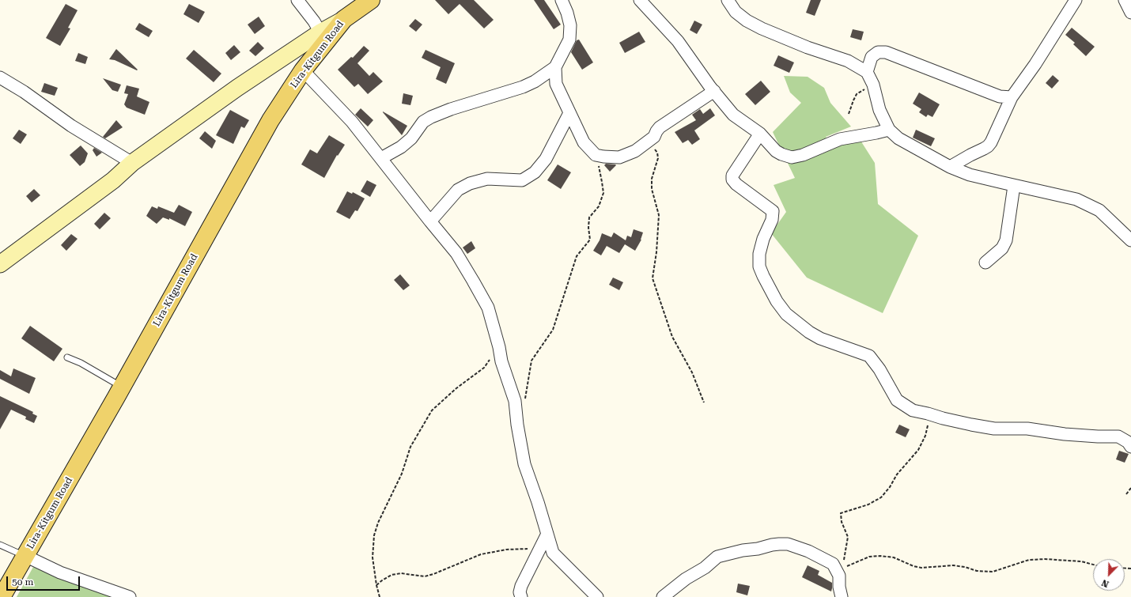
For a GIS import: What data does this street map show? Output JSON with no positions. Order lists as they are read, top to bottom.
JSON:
{
  "streets": {
    "main road": ["Lira-Kitgum Road"]
  },
  "scale_bar": "50 m",
  "north": "bottom left"
}
